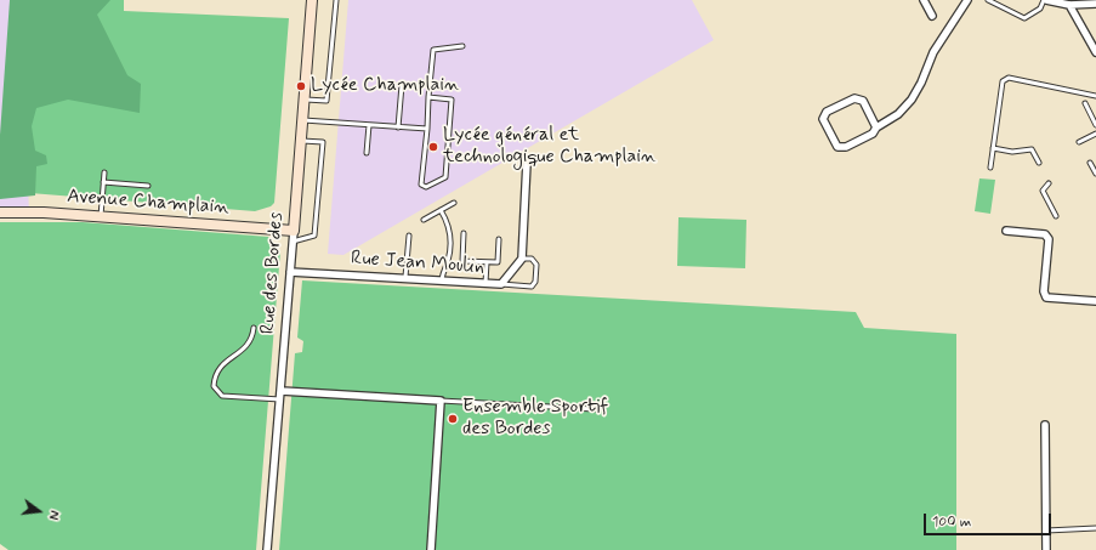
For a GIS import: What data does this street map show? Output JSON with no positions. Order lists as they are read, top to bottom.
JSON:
{
  "streets": {
    "street": ["Avenue Champlain", "Rue Jean Moulin", "Rue des Bordes"]
  },
  "crossings": [
    ["Avenue Champlain", "Rue des Bordes"],
    ["Rue Jean Moulin", "Rue des Bordes"]
  ],
  "places": ["Lycée Champlain", "Lycée général et technologique Champlain", "Ensemble Sportif des Bordes"],
  "scale_bar": "100 m",
  "north": "right"
}
